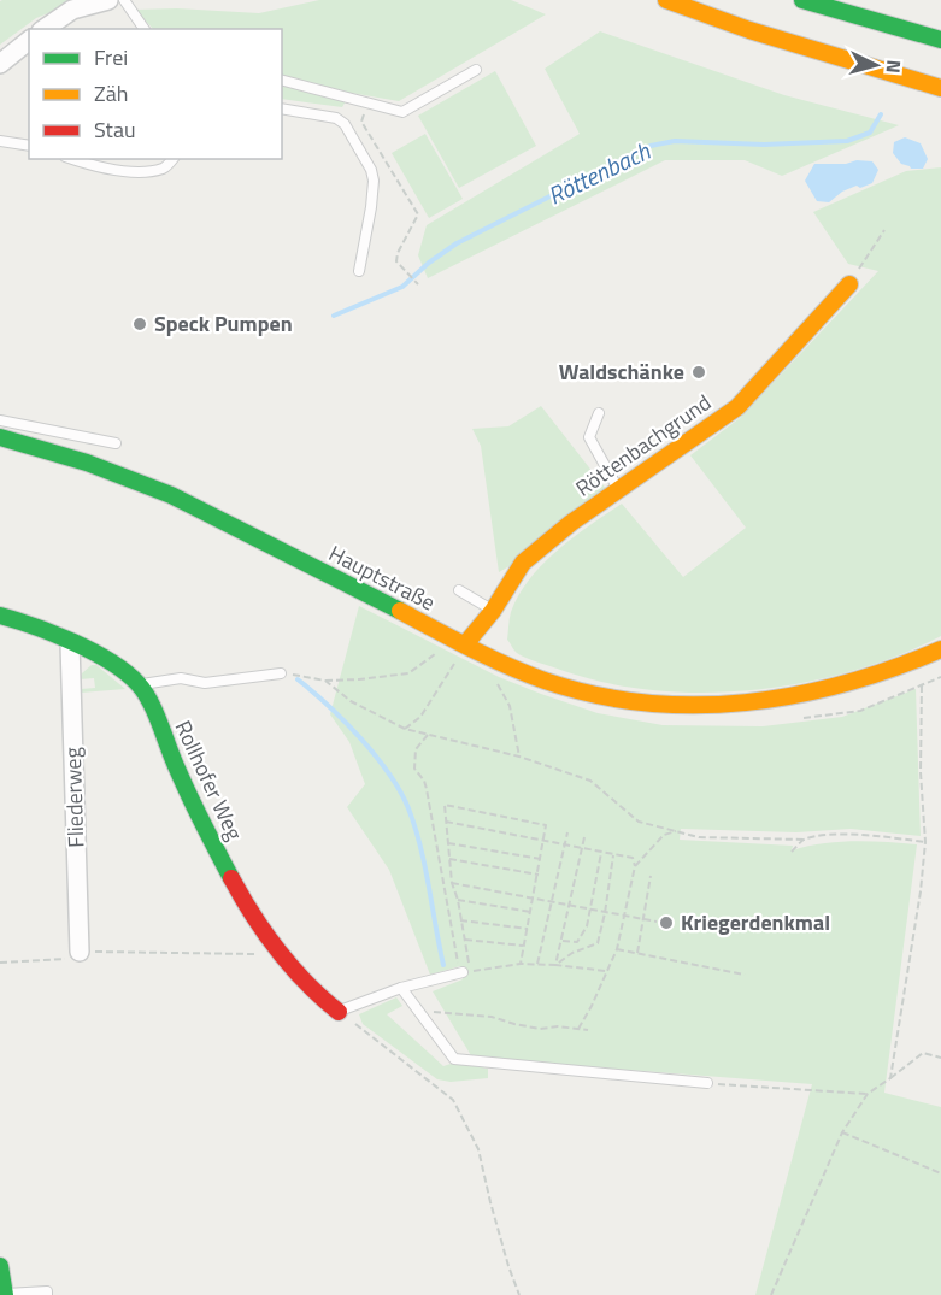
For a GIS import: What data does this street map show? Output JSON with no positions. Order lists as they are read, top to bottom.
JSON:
{
  "streets": {
    "main road": ["Röttenbachgrund", "Hauptstraße", "Rollhofer Weg"],
    "street": ["Fliederweg"]
  },
  "crossings": [
    ["Röttenbachgrund", "Hauptstraße"],
    ["Rollhofer Weg", "Fliederweg"]
  ],
  "water": ["Röttenbach"],
  "places": ["Speck Pumpen", "Waldschänke", "Kriegerdenkmal"],
  "legend": ["Frei", "Zäh", "Stau"],
  "north": "right"
}
